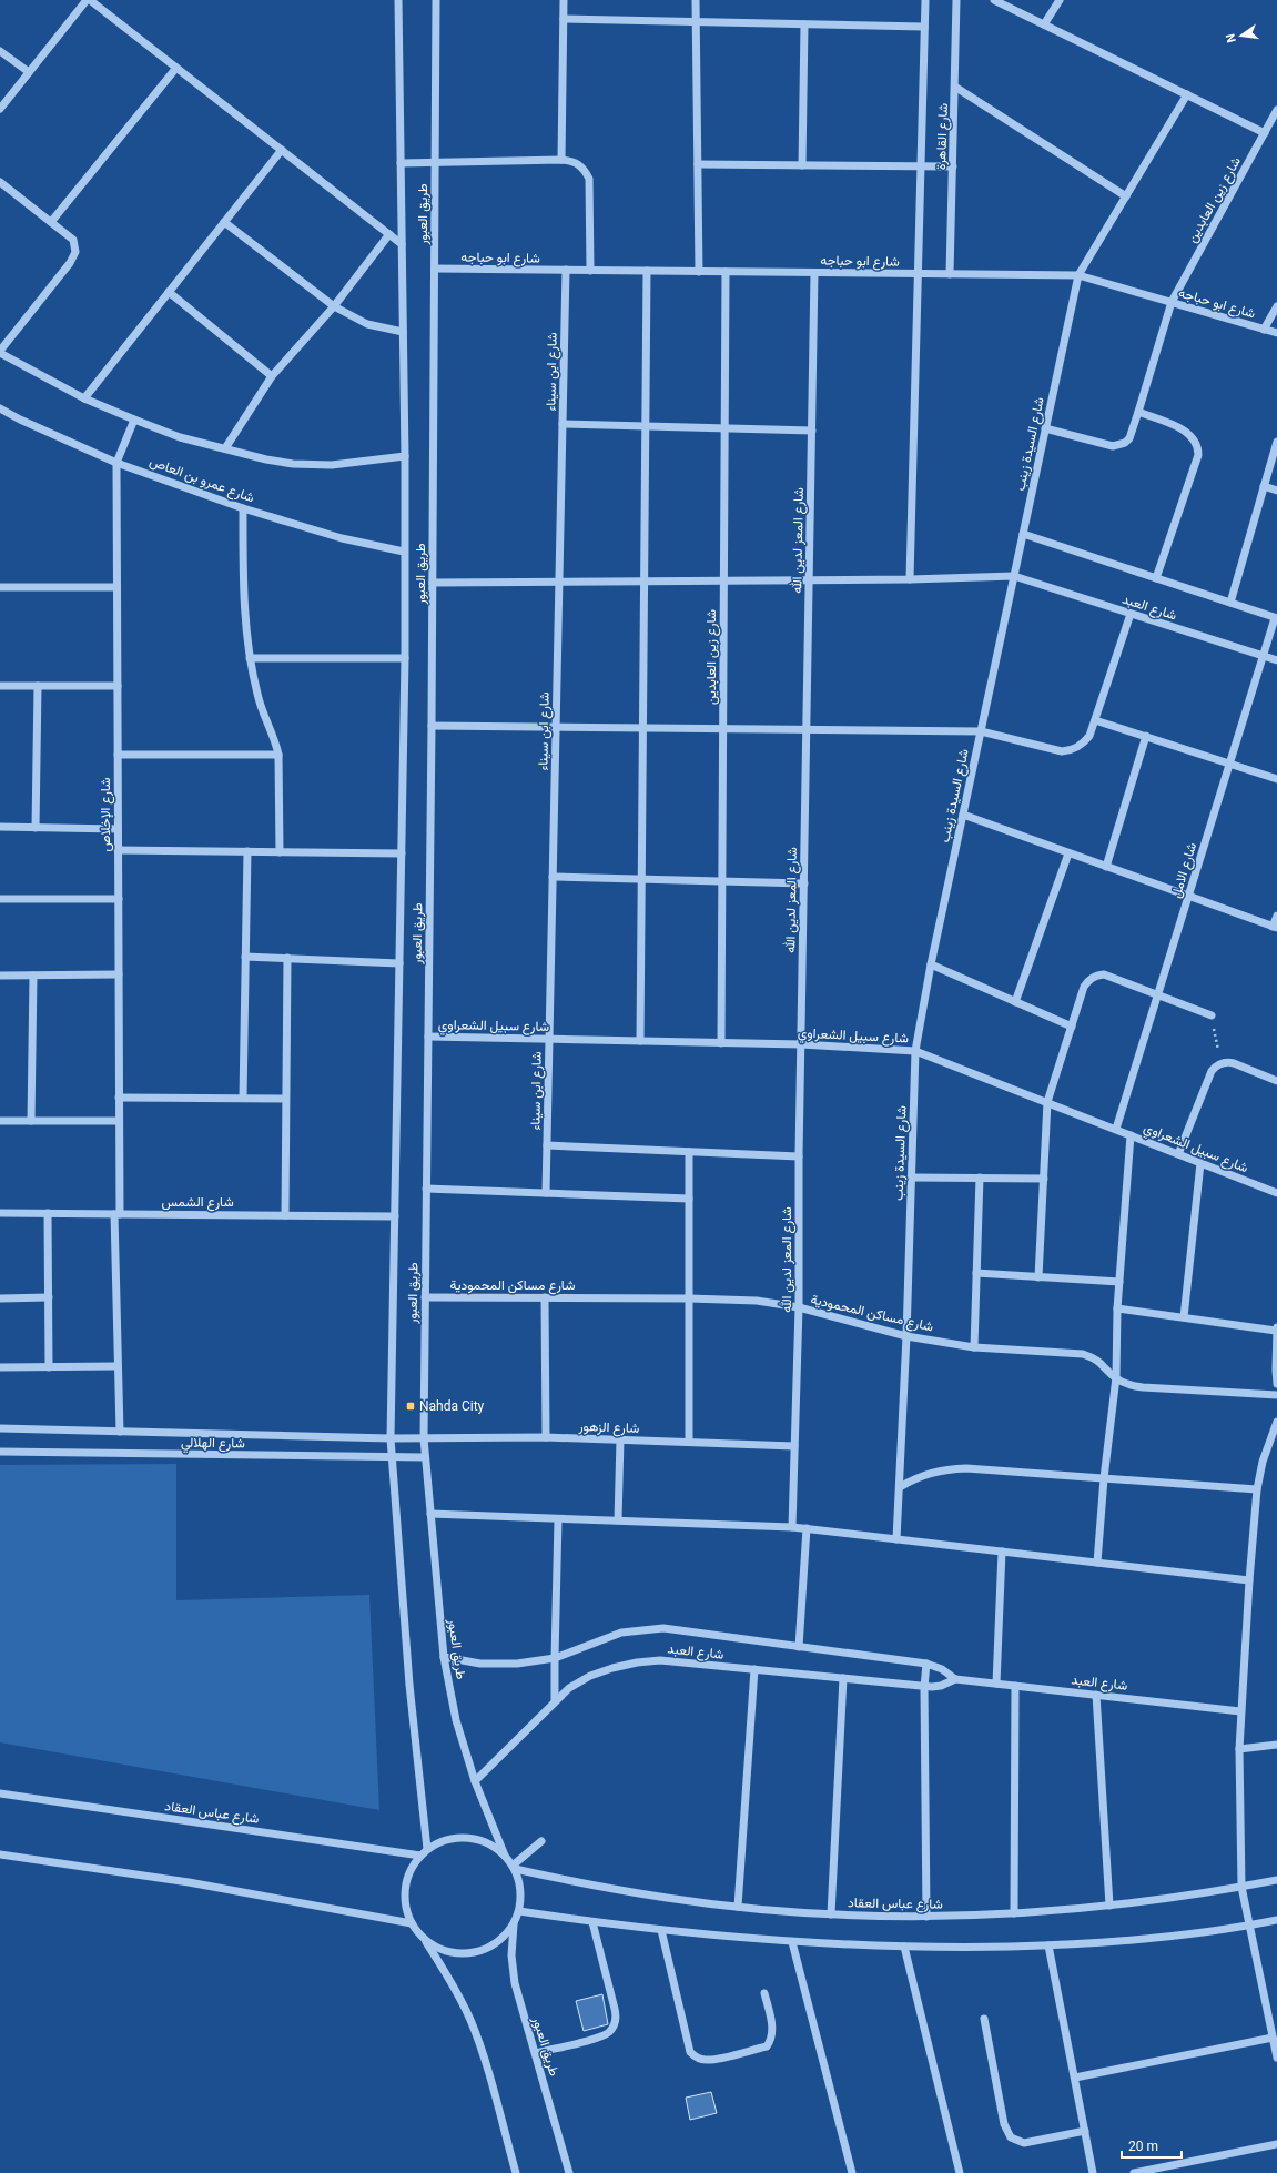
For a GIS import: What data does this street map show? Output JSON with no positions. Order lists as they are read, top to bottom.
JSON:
{
  "streets": {
    "street": [
      "شارع القاهرة",
      "شارع زين العابدين",
      "طريق العبور",
      "شارع ابو حباجه",
      "شارع ابن سيناء",
      "شارع السيدة زينب",
      "شارع عمرو بن العاص",
      "شارع المعز لدين الله",
      "شارع العبد",
      "شارع الإخلاص",
      "شارع الامل",
      "شارع سبيل الشعراوي",
      "شارع الشمس",
      "شارع مساكن المحمودية",
      "شارع الزهور",
      "شارع الهلالي",
      "شارع عباس العقاد"
    ]
  },
  "crossings": [
    ["شارع القاهرة", "شارع ابو حباجه"],
    ["شارع القاهرة", "شارع العبد"],
    ["شارع زين العابدين", "شارع ابو حباجه"],
    ["شارع زين العابدين", "شارع السيدة زينب"],
    ["شارع زين العابدين", "شارع العبد"],
    ["شارع زين العابدين", "شارع سبيل الشعراوي"],
    ["طريق العبور", "شارع ابو حباجه"],
    ["طريق العبور", "شارع عمرو بن العاص"],
    ["طريق العبور", "شارع العبد"],
    ["طريق العبور", "شارع سبيل الشعراوي"],
    ["طريق العبور", "شارع الشمس"],
    ["طريق العبور", "شارع مساكن المحمودية"],
    ["طريق العبور", "شارع الزهور"],
    ["طريق العبور", "شارع الهلالي"],
    ["طريق العبور", "شارع عباس العقاد"],
    ["شارع ابو حباجه", "شارع ابن سيناء"],
    ["شارع ابو حباجه", "شارع السيدة زينب"],
    ["شارع ابو حباجه", "شارع المعز لدين الله"],
    ["شارع ابن سيناء", "شارع العبد"],
    ["شارع ابن سيناء", "شارع سبيل الشعراوي"],
    ["شارع السيدة زينب", "شارع العبد"],
    ["شارع السيدة زينب", "شارع سبيل الشعراوي"],
    ["شارع السيدة زينب", "شارع مساكن المحمودية"],
    ["شارع عمرو بن العاص", "شارع الإخلاص"],
    ["شارع المعز لدين الله", "شارع العبد"],
    ["شارع المعز لدين الله", "شارع سبيل الشعراوي"],
    ["شارع المعز لدين الله", "شارع مساكن المحمودية"],
    ["شارع المعز لدين الله", "شارع الزهور"],
    ["شارع العبد", "شارع الامل"],
    ["شارع الإخلاص", "شارع الشمس"],
    ["شارع الإخلاص", "شارع الهلالي"],
    ["شارع الامل", "شارع سبيل الشعراوي"],
    ["شارع الزهور", "شارع الهلالي"]
  ],
  "places": {
    "transit": ["Nahda City"]
  },
  "scale_bar": "20 m",
  "north": "left"
}
